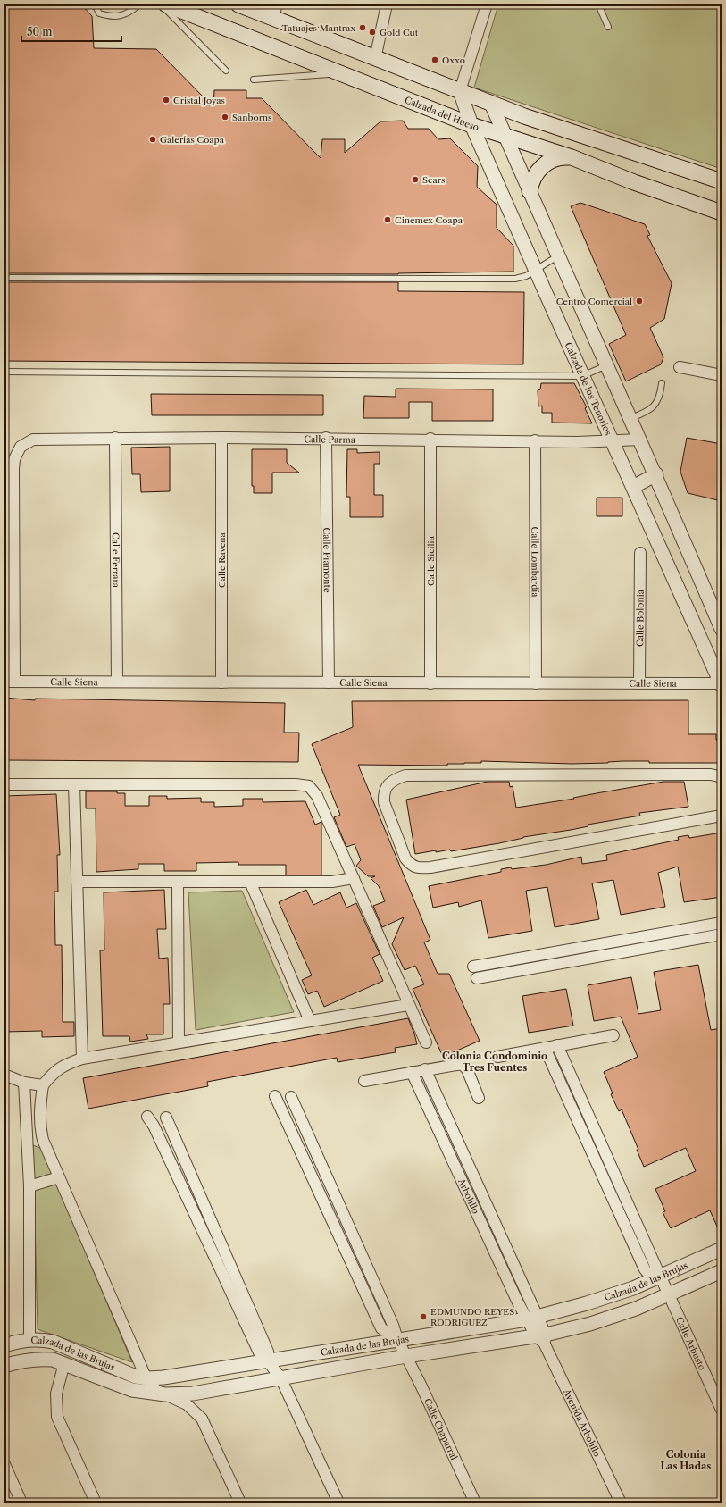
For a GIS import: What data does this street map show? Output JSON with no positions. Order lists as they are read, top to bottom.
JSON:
{
  "streets": {
    "main road": ["Calzada del Hueso"],
    "street": [
      "Calzada de los Tenorios",
      "Calle Parma",
      "Calle Ferrara",
      "Calle Ravena",
      "Calle Piamonte",
      "Calle Sicilia",
      "Calle Lombardía",
      "Calle Bolonia",
      "Calle Siena",
      "Arbolillo",
      "Calzada de las Brujas",
      "Calle Arbusto",
      "Avenida Arbolillo",
      "Calle Chaparral"
    ]
  },
  "crossings": [
    ["Calzada del Hueso", "Calzada de los Tenorios"],
    ["Calzada de los Tenorios", "Calle Parma"],
    ["Calzada de los Tenorios", "Calle Siena"],
    ["Calle Parma", "Calle Ferrara"],
    ["Calle Parma", "Calle Ravena"],
    ["Calle Parma", "Calle Piamonte"],
    ["Calle Parma", "Calle Sicilia"],
    ["Calle Parma", "Calle Lombardía"],
    ["Calle Parma", "Calle Siena"],
    ["Calle Ferrara", "Calle Siena"],
    ["Calle Ravena", "Calle Siena"],
    ["Calle Piamonte", "Calle Siena"],
    ["Calle Sicilia", "Calle Siena"],
    ["Calle Lombardía", "Calle Siena"],
    ["Calle Bolonia", "Calle Siena"],
    ["Arbolillo", "Calzada de las Brujas"],
    ["Arbolillo", "Avenida Arbolillo"],
    ["Calzada de las Brujas", "Calle Arbusto"],
    ["Calzada de las Brujas", "Avenida Arbolillo"],
    ["Calzada de las Brujas", "Calle Chaparral"]
  ],
  "districts": ["Colonia Condominio Tres Fuentes", "Colonia Las Hadas"],
  "places": [
    "Tatuajes Mantrax",
    "Gold Cut",
    "Oxxo",
    "Cristal Joyas",
    "Sanborns",
    "Galerías Coapa",
    "Sears",
    "Cinemex Coapa",
    "Centro Comercial",
    "EDMUNDO REYES RODRIGUEZ"
  ],
  "scale_bar": "50 m"
}
